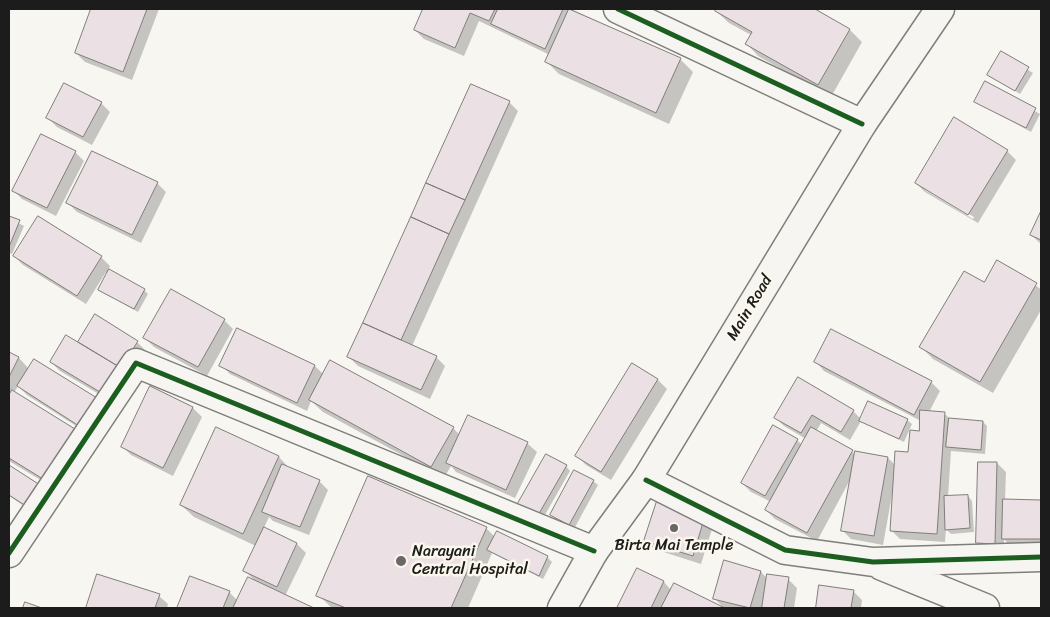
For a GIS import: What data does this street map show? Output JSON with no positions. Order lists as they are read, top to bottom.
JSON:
{
  "streets": {
    "street": ["Main Road"]
  },
  "places": ["Birta Mai Temple", "Narayani Central Hospital"]
}
